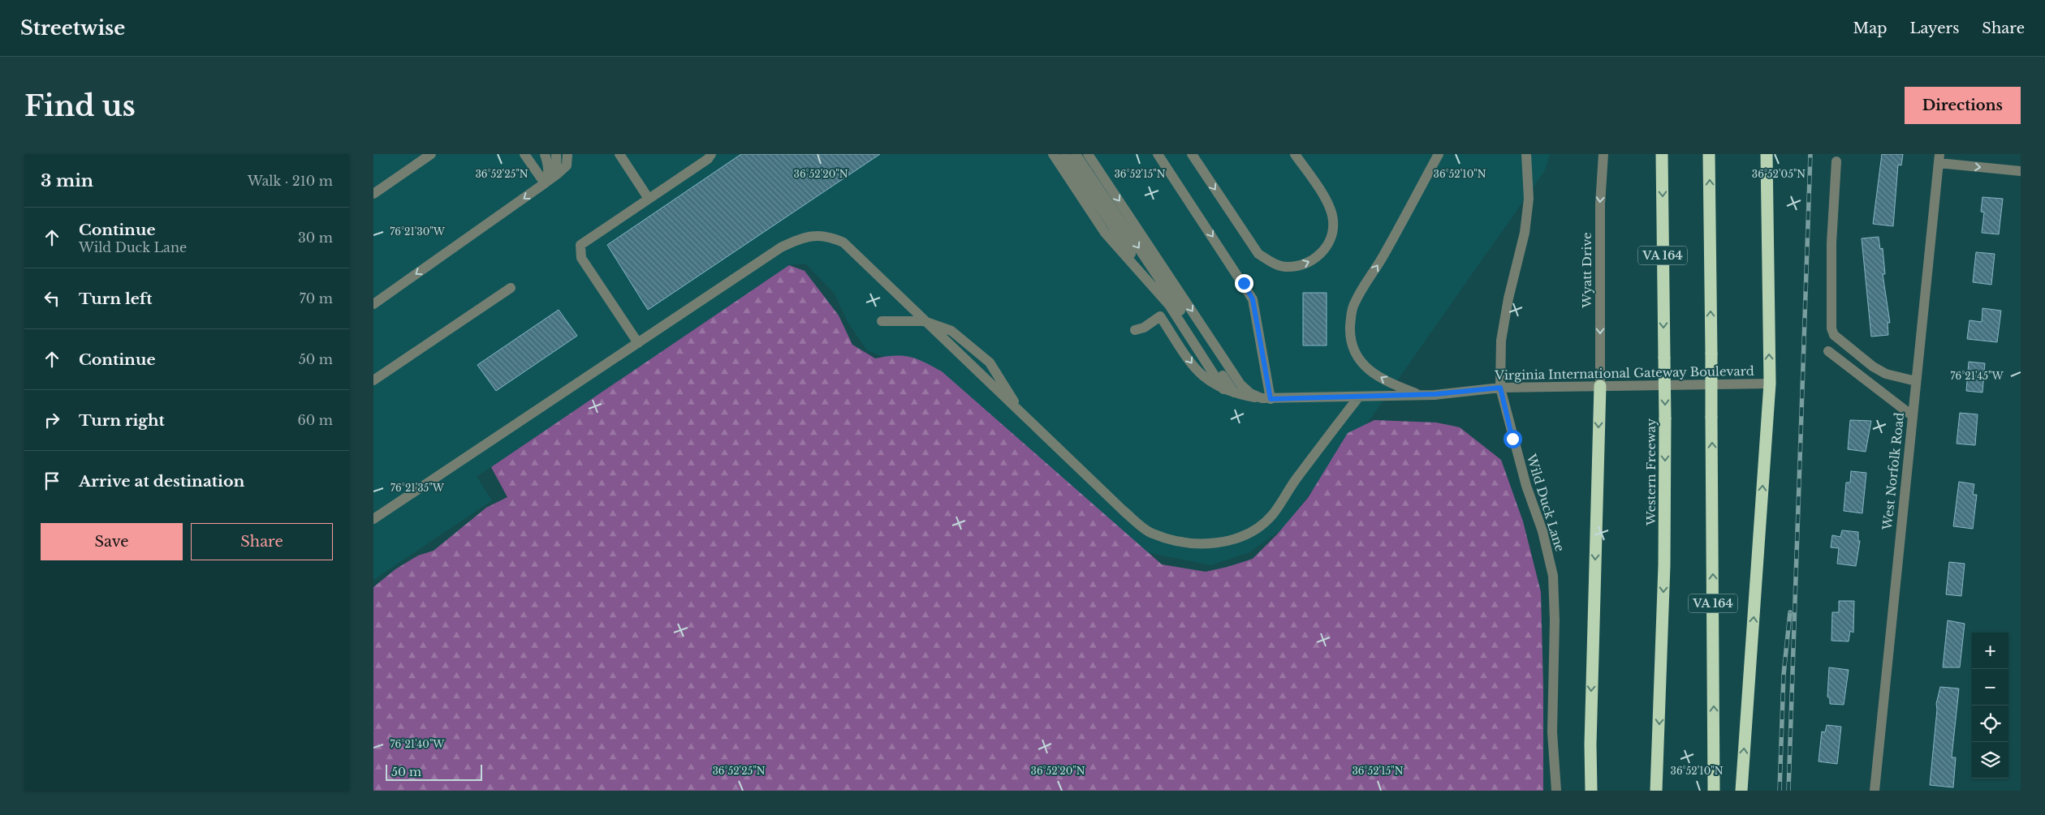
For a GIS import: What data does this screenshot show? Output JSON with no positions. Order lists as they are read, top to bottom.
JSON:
{
  "streets": {
    "highway": ["VA 164", "Western Freeway"],
    "street": [
      "Wyatt Drive",
      "Virginia International Gateway Boulevard",
      "West Norfolk Road",
      "Wild Duck Lane"
    ]
  },
  "crossings": [
    ["Wyatt Drive", "Virginia International Gateway Boulevard"],
    ["Virginia International Gateway Boulevard", "Wild Duck Lane"]
  ],
  "one_way": ["Wyatt Drive"],
  "scale_bar": "50 m",
  "page": {
    "header": "Streetwise",
    "nav": ["Map", "Layers", "Share"],
    "buttons": [
      "Directions",
      ["Save", "Share"]
    ],
    "title": "Find us",
    "heading": ["3 min", "Walk · 210 m"],
    "list": [
      ["Continue", "Wild Duck Lane", "30 m"],
      ["Turn left", "70 m"],
      ["Continue", "50 m"],
      ["Turn right", "60 m"],
      "Arrive at destination"
    ],
    "map_buttons": ["+", "−"],
    "scale": "50 m"
  },
  "coordinates": [
    "36°52'25\"N",
    "36°52'20\"N",
    "36°52'15\"N",
    "36°52'10\"N",
    "36°52'05\"N",
    "76°21'30\"W",
    "76°21'45\"W",
    "76°21'35\"W",
    "76°21'40\"W"
  ]
}
